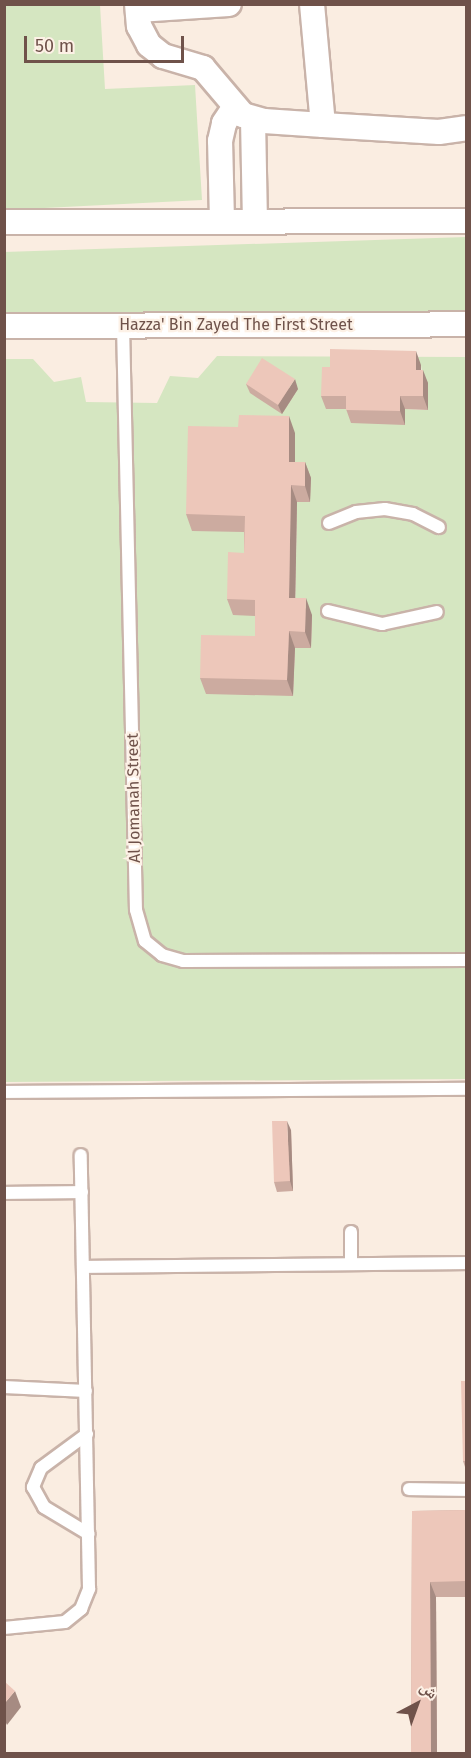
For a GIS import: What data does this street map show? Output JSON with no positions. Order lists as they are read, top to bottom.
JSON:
{
  "streets": {
    "street": ["Hazza' Bin Zayed The First Street"],
    "lane": ["Al Jomanah Street"]
  },
  "crossings": [
    ["Hazza' Bin Zayed The First Street", "Al Jomanah Street"]
  ],
  "scale_bar": "50 m",
  "north": "top right"
}
